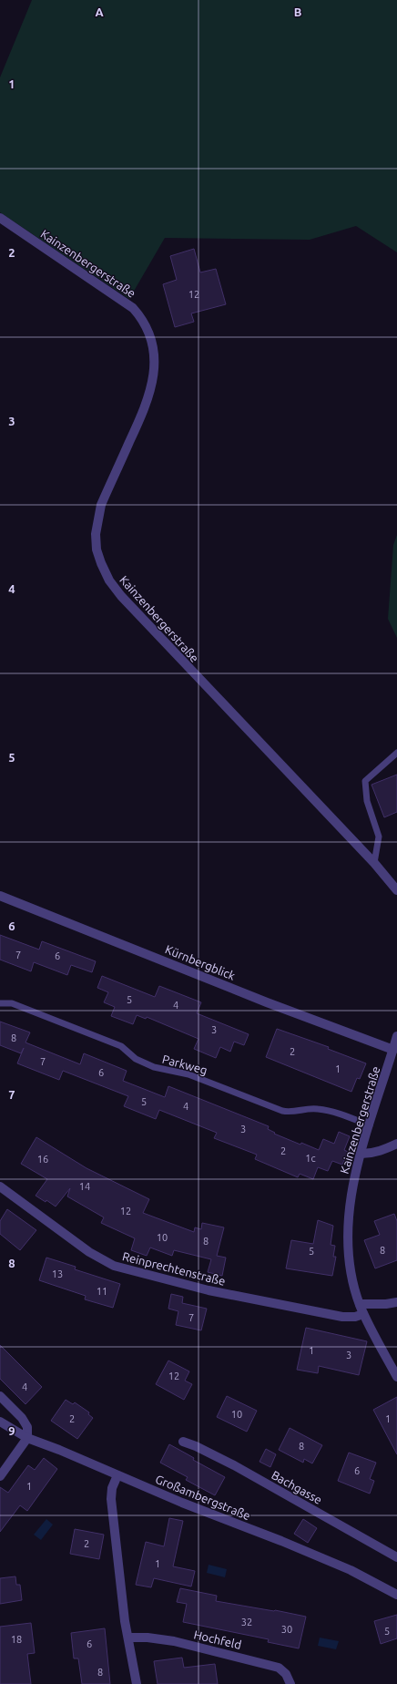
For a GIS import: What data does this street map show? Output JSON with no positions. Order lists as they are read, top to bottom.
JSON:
{
  "streets": {
    "street": [
      "Kainzenbergerstraße",
      "Kürnbergblick",
      "Reinprechtenstraße",
      "Bachgasse",
      "Großambergstraße",
      "Hochfeld"
    ],
    "lane": ["Parkweg"]
  },
  "crossings": [
    ["Kainzenbergerstraße", "Kürnbergblick"],
    ["Kainzenbergerstraße", "Parkweg"],
    ["Kainzenbergerstraße", "Reinprechtenstraße"]
  ],
  "house_numbers": [
    "12",
    "7",
    "6",
    "5",
    "4",
    "3",
    "8",
    "2",
    "7",
    "1",
    "6",
    "5",
    "4",
    "3",
    "2",
    "1c",
    "16",
    "14",
    "12",
    "10",
    "8",
    "8",
    "5",
    "13",
    "11",
    "7",
    "1",
    "3",
    "12",
    "4",
    "10",
    "2",
    "1",
    "8",
    "6",
    "1",
    "2",
    "1",
    "32",
    "30",
    "5",
    "18",
    "6",
    "8"
  ],
  "grid": {
    "columns": ["A", "B"],
    "rows": [
      "1",
      "2",
      "3",
      "4",
      "5",
      "6",
      "7",
      "8",
      "9"
    ]
  }
}
